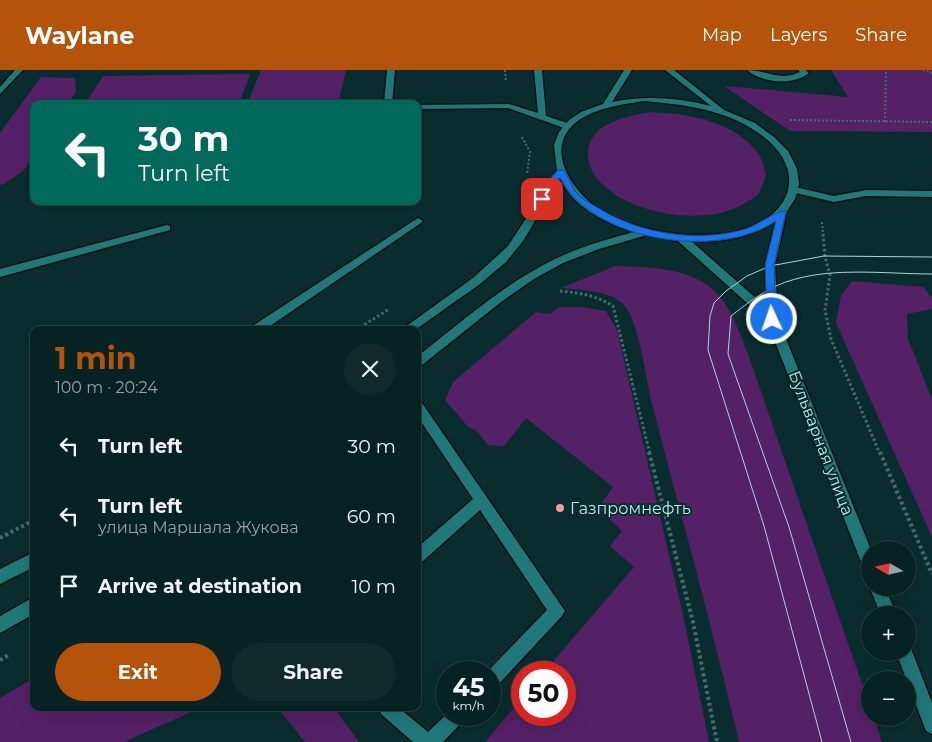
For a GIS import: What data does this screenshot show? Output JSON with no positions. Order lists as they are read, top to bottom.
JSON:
{
  "streets": {
    "main road": ["Бульварная улица"]
  },
  "places": ["Газпромнефть"],
  "north": "left",
  "page": {
    "header": "Waylane",
    "nav": ["Map", "Layers", "Share"],
    "turn": ["30 m", "Turn left"],
    "heading": ["1 min", "100 m · 20:24"],
    "list": [
      {
        "name": "Turn left",
        "value": "30 m"
      },
      {
        "name": "Turn left",
        "note": "улица Маршала Жукова",
        "value": "60 m"
      },
      {
        "name": "Arrive at destination",
        "value": "10 m"
      }
    ],
    "map_buttons": ["+", "−"],
    "buttons": ["Exit", "Share"],
    "speed": "45 km/h",
    "limit": "50"
  }
}
